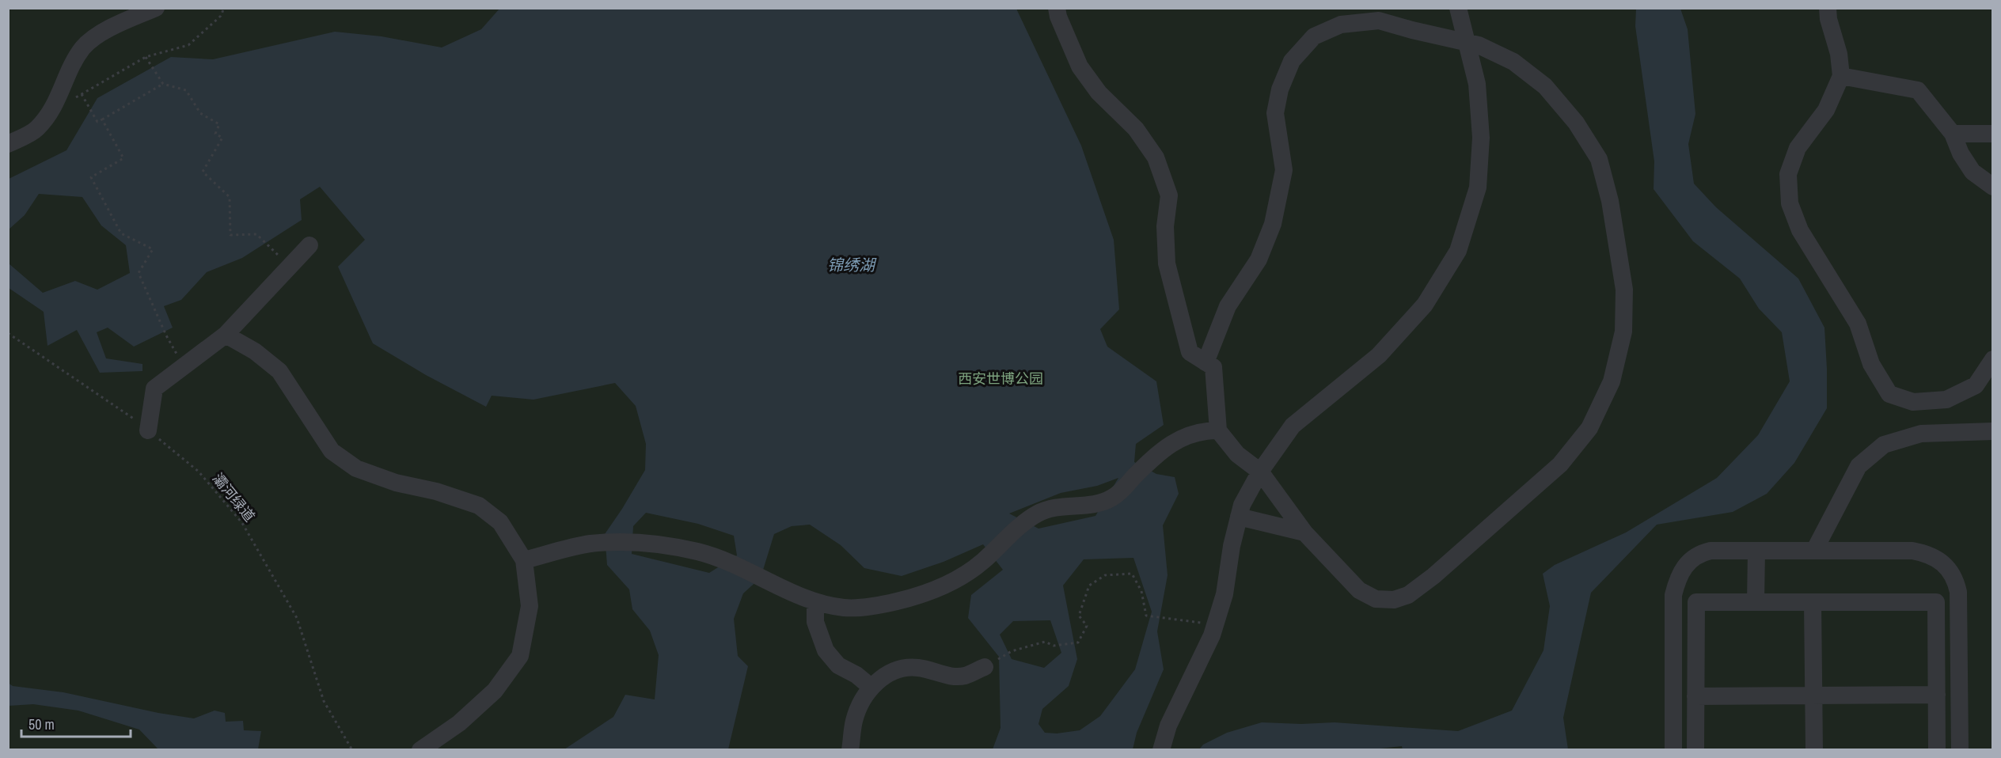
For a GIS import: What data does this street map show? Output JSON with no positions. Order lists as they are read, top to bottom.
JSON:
{
  "streets": {
    "path": ["灞河绿道"]
  },
  "water": ["锦绣湖"],
  "parks": ["西安世博公园"],
  "scale_bar": "50 m"
}
